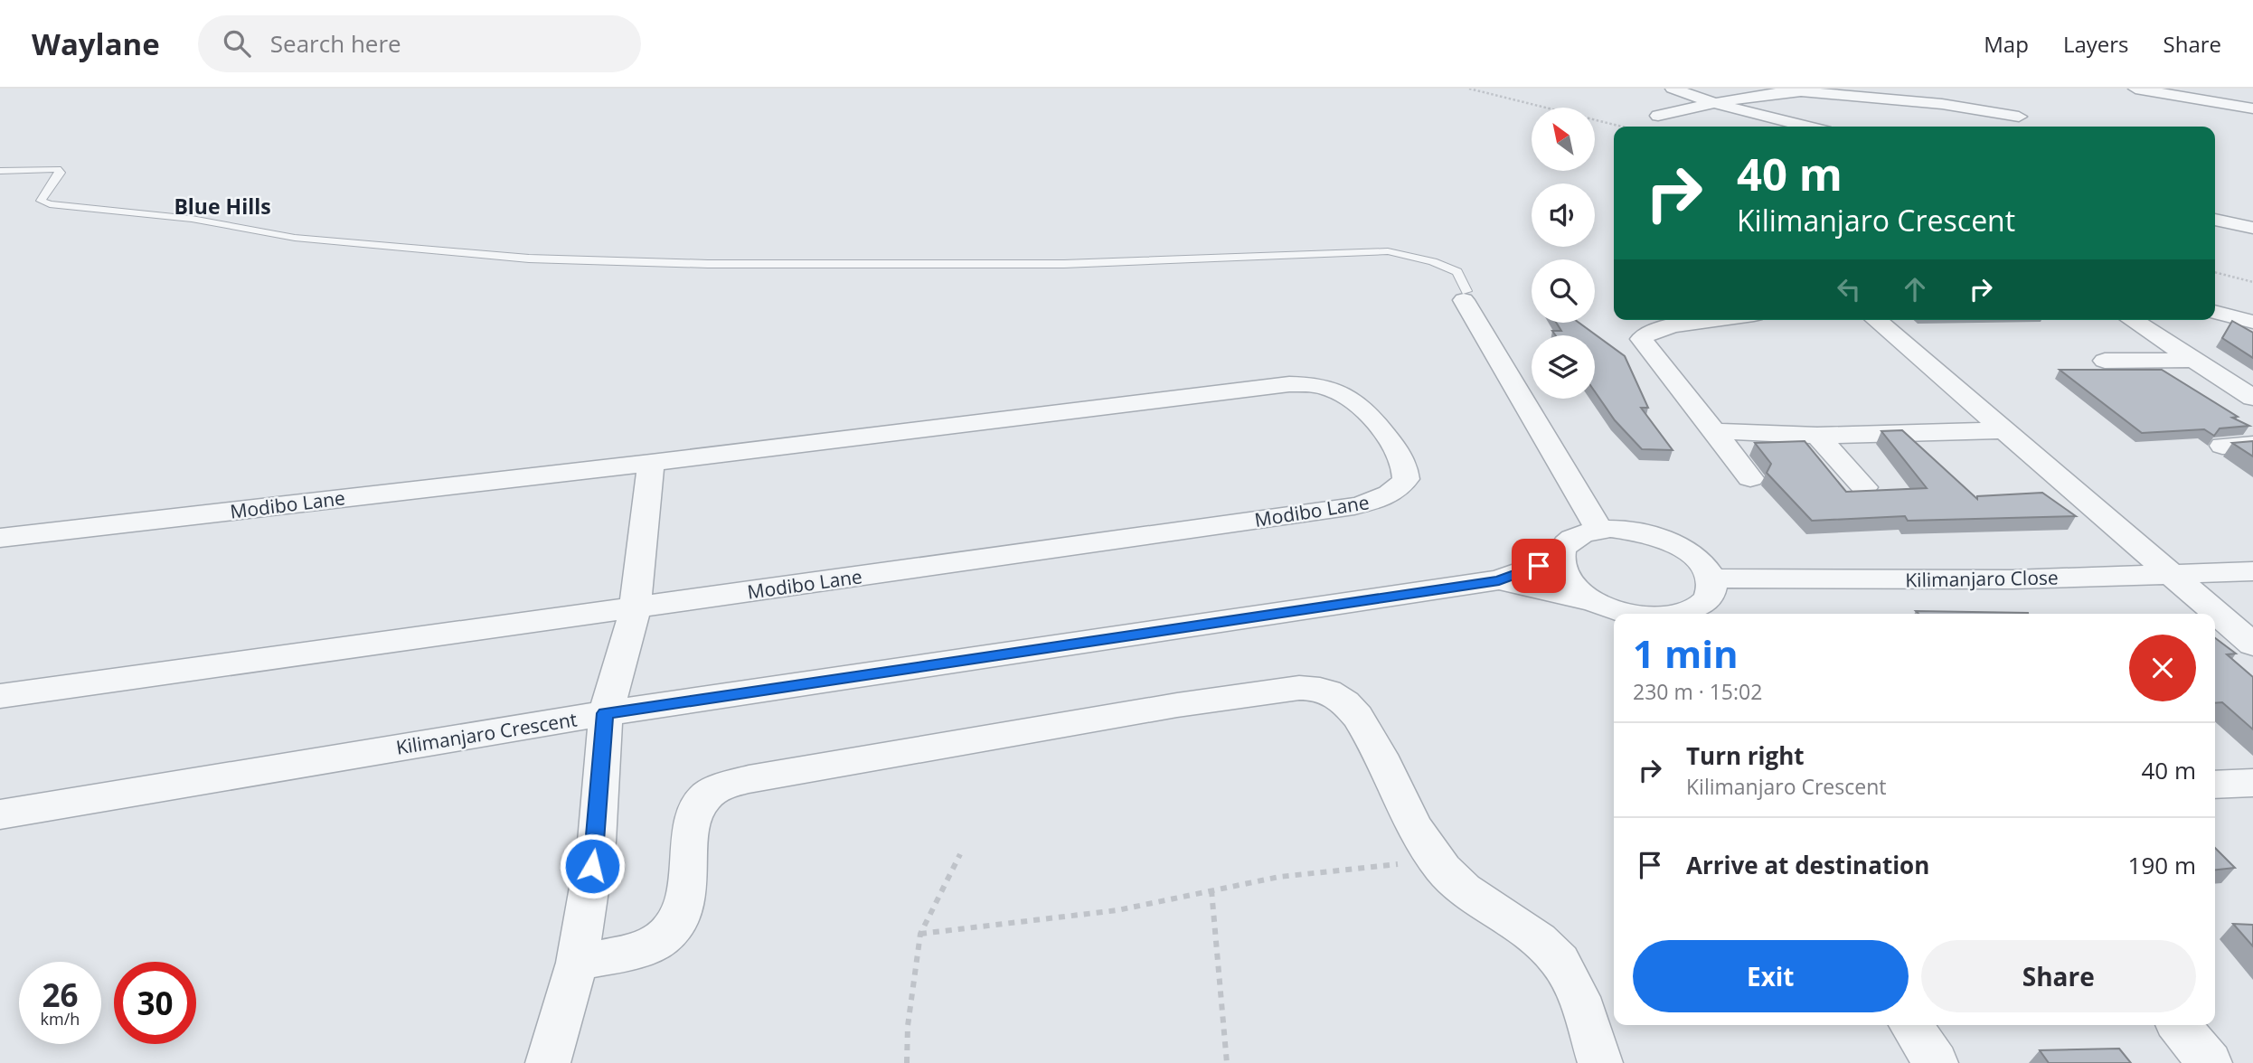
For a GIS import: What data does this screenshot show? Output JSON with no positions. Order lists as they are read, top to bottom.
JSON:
{
  "streets": {
    "street": ["Modibo Lane", "Kilimanjaro Close", "Kilimanjaro Crescent"]
  },
  "districts": ["Blue Hills"],
  "north": "top left",
  "page": {
    "header": "Waylane",
    "search": "Search here",
    "nav": ["Map", "Layers", "Share"],
    "turn": ["40 m", "Kilimanjaro Crescent"],
    "heading": ["1 min", "230 m · 15:02"],
    "list": [
      {
        "name": "Turn right",
        "note": "Kilimanjaro Crescent",
        "value": "40 m"
      },
      {
        "name": "Arrive at destination",
        "value": "190 m"
      }
    ],
    "buttons": ["Exit", "Share"],
    "speed": "26 km/h",
    "limit": "30"
  }
}
